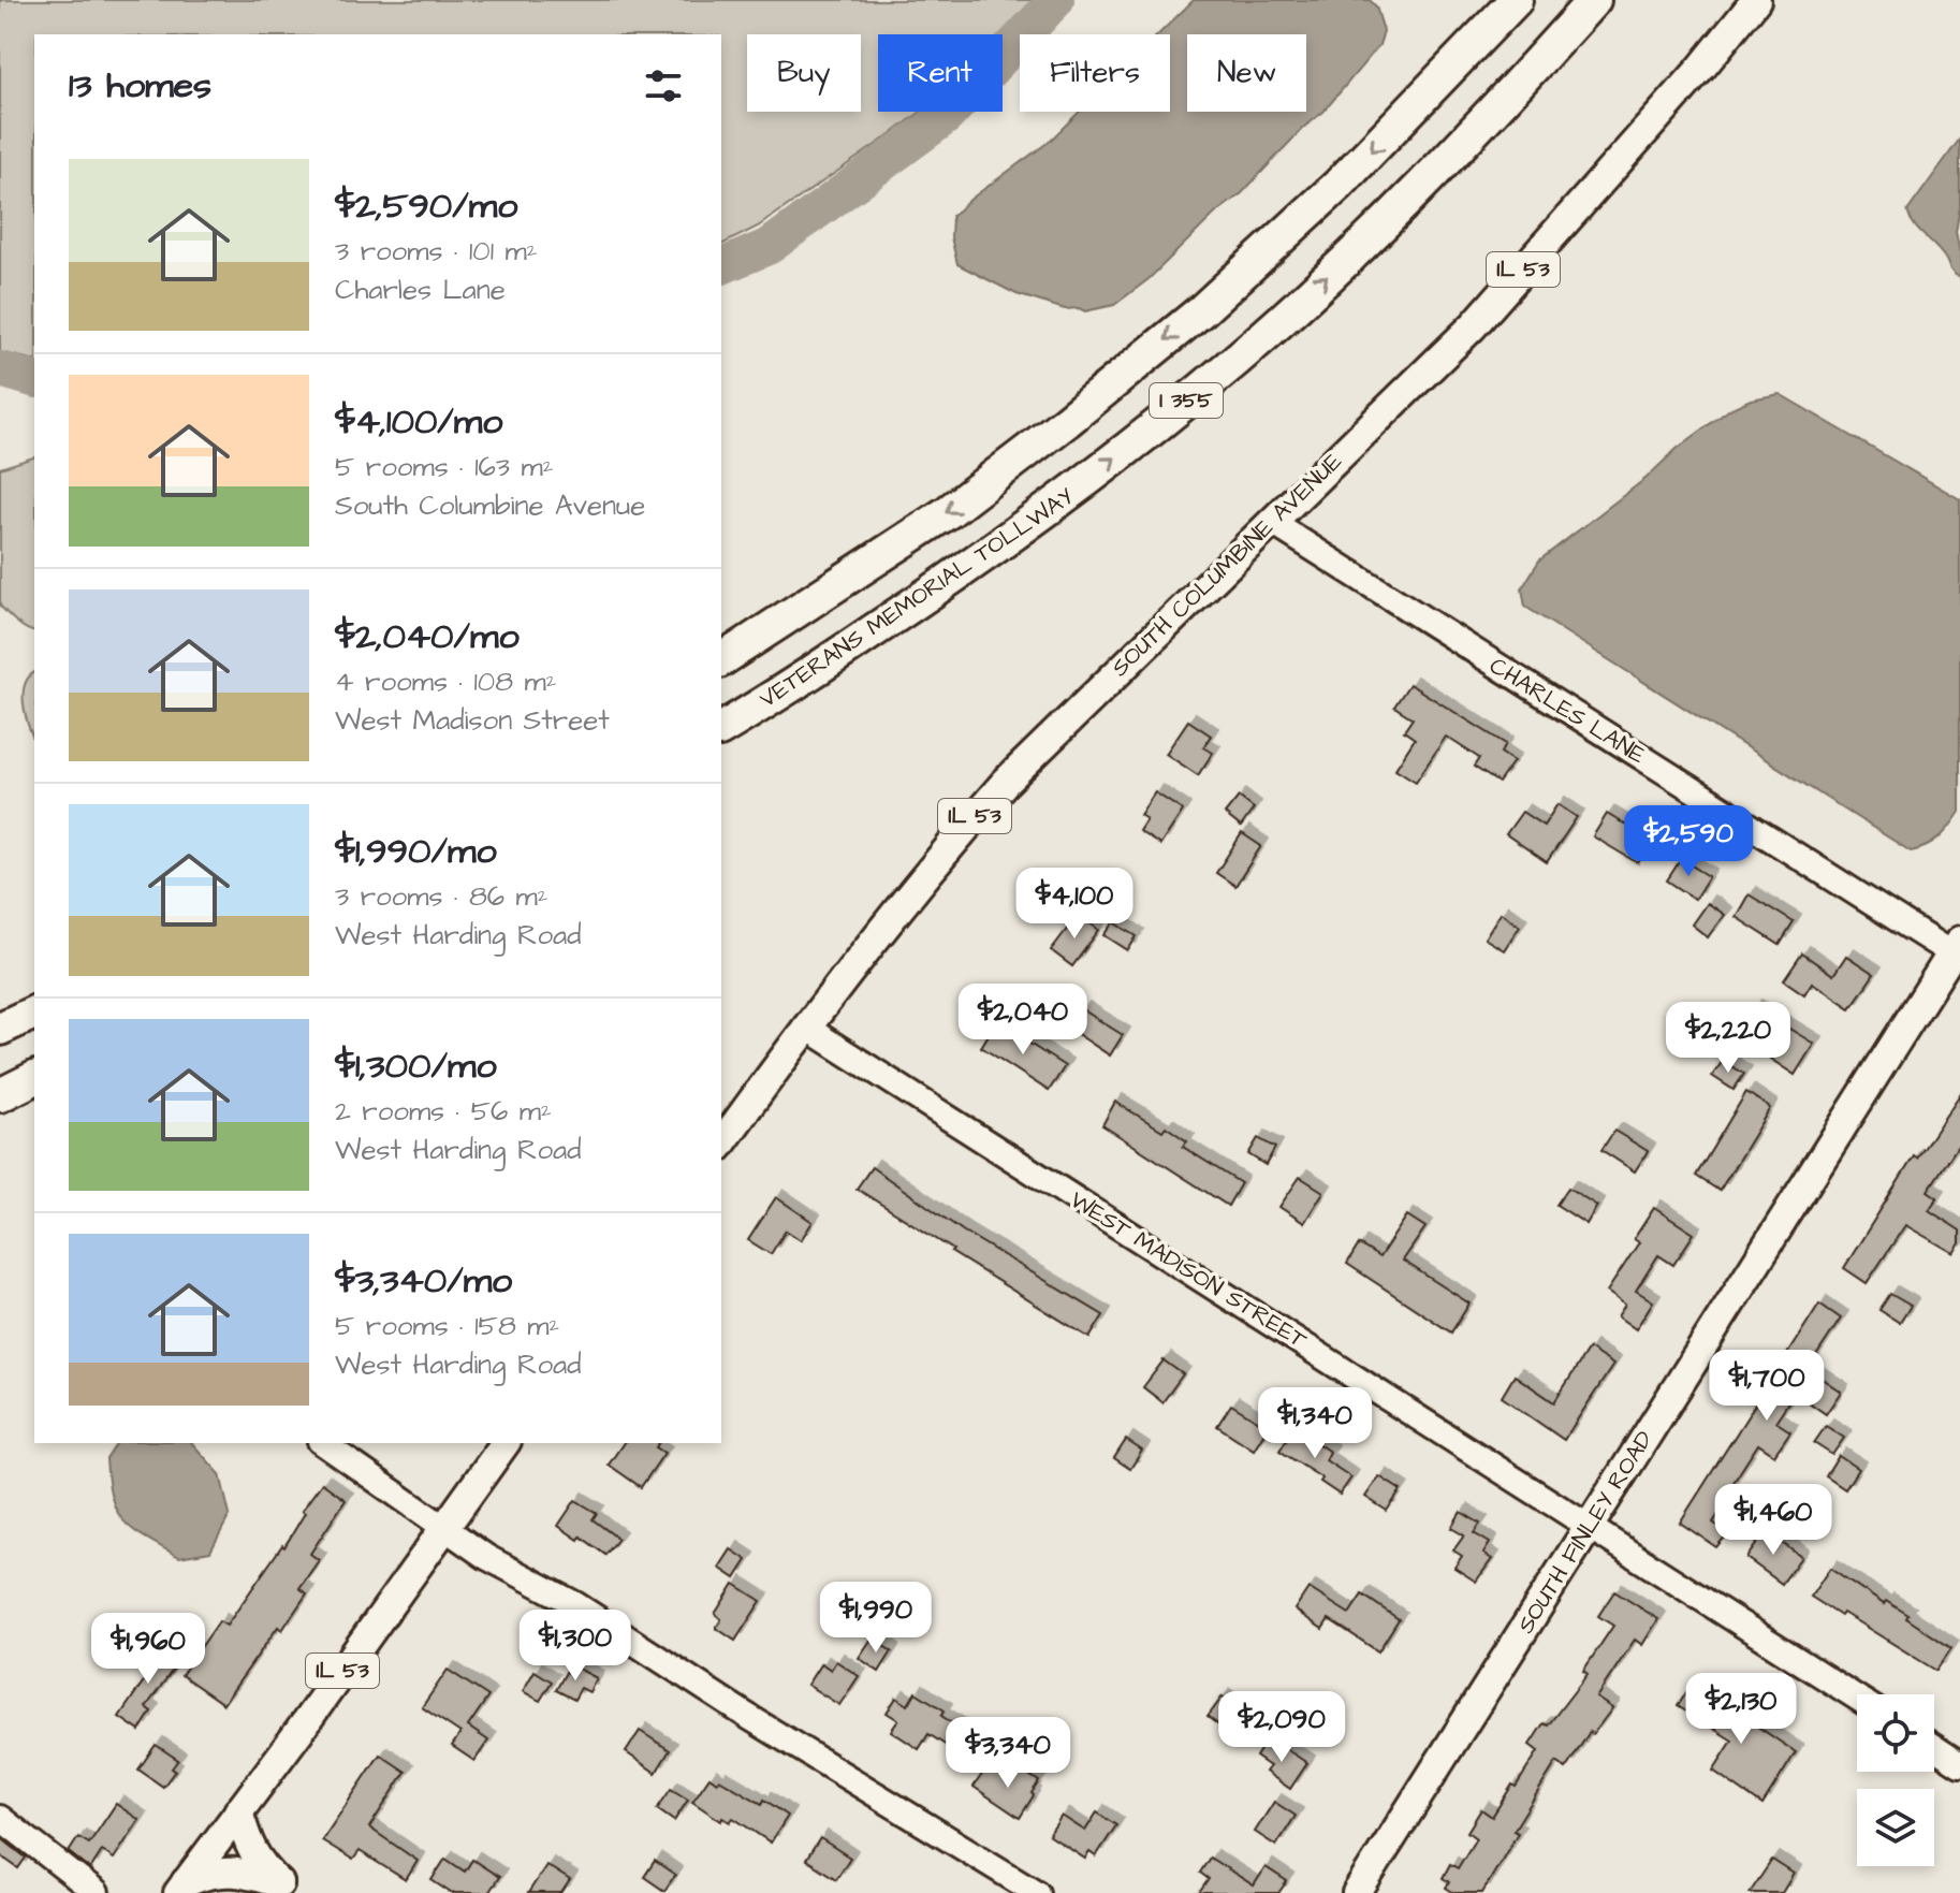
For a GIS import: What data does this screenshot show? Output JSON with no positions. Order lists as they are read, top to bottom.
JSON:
{
  "streets": {
    "highway": ["I 355", "VETERANS MEMORIAL TOLLWAY"],
    "main road": ["IL 53", "SOUTH COLUMBINE AVENUE", "SOUTH FINLEY ROAD"],
    "street": ["CHARLES LANE", "WEST MADISON STREET"]
  },
  "crossings": [
    ["SOUTH COLUMBINE AVENUE", "CHARLES LANE"],
    ["SOUTH COLUMBINE AVENUE", "WEST MADISON STREET"],
    ["CHARLES LANE", "SOUTH FINLEY ROAD"],
    ["WEST MADISON STREET", "SOUTH FINLEY ROAD"]
  ],
  "page": {
    "chip": [
      "Buy",
      "Rent",
      "Filters",
      "New"
    ],
    "heading": "13 homes",
    "list": [
      {
        "name": "$2,590/mo",
        "note": "3 rooms · 101 m² · Charles Lane"
      },
      {
        "name": "$4,100/mo",
        "note": "5 rooms · 163 m² · South Columbine Avenue"
      },
      {
        "name": "$2,040/mo",
        "note": "4 rooms · 108 m² · West Madison Street"
      },
      {
        "name": "$1,990/mo",
        "note": "3 rooms · 86 m² · West Harding Road"
      },
      {
        "name": "$1,300/mo",
        "note": "2 rooms · 56 m² · West Harding Road"
      },
      {
        "name": "$3,340/mo",
        "note": "5 rooms · 158 m² · West Harding Road"
      }
    ],
    "price": [
      "$2,590",
      "$4,100",
      "$2,040",
      "$2,220",
      "$1,700",
      "$1,340",
      "$1,460",
      "$1,990",
      "$1,300",
      "$1,960",
      "$2,130",
      "$2,090",
      "$3,340"
    ]
  }
}
